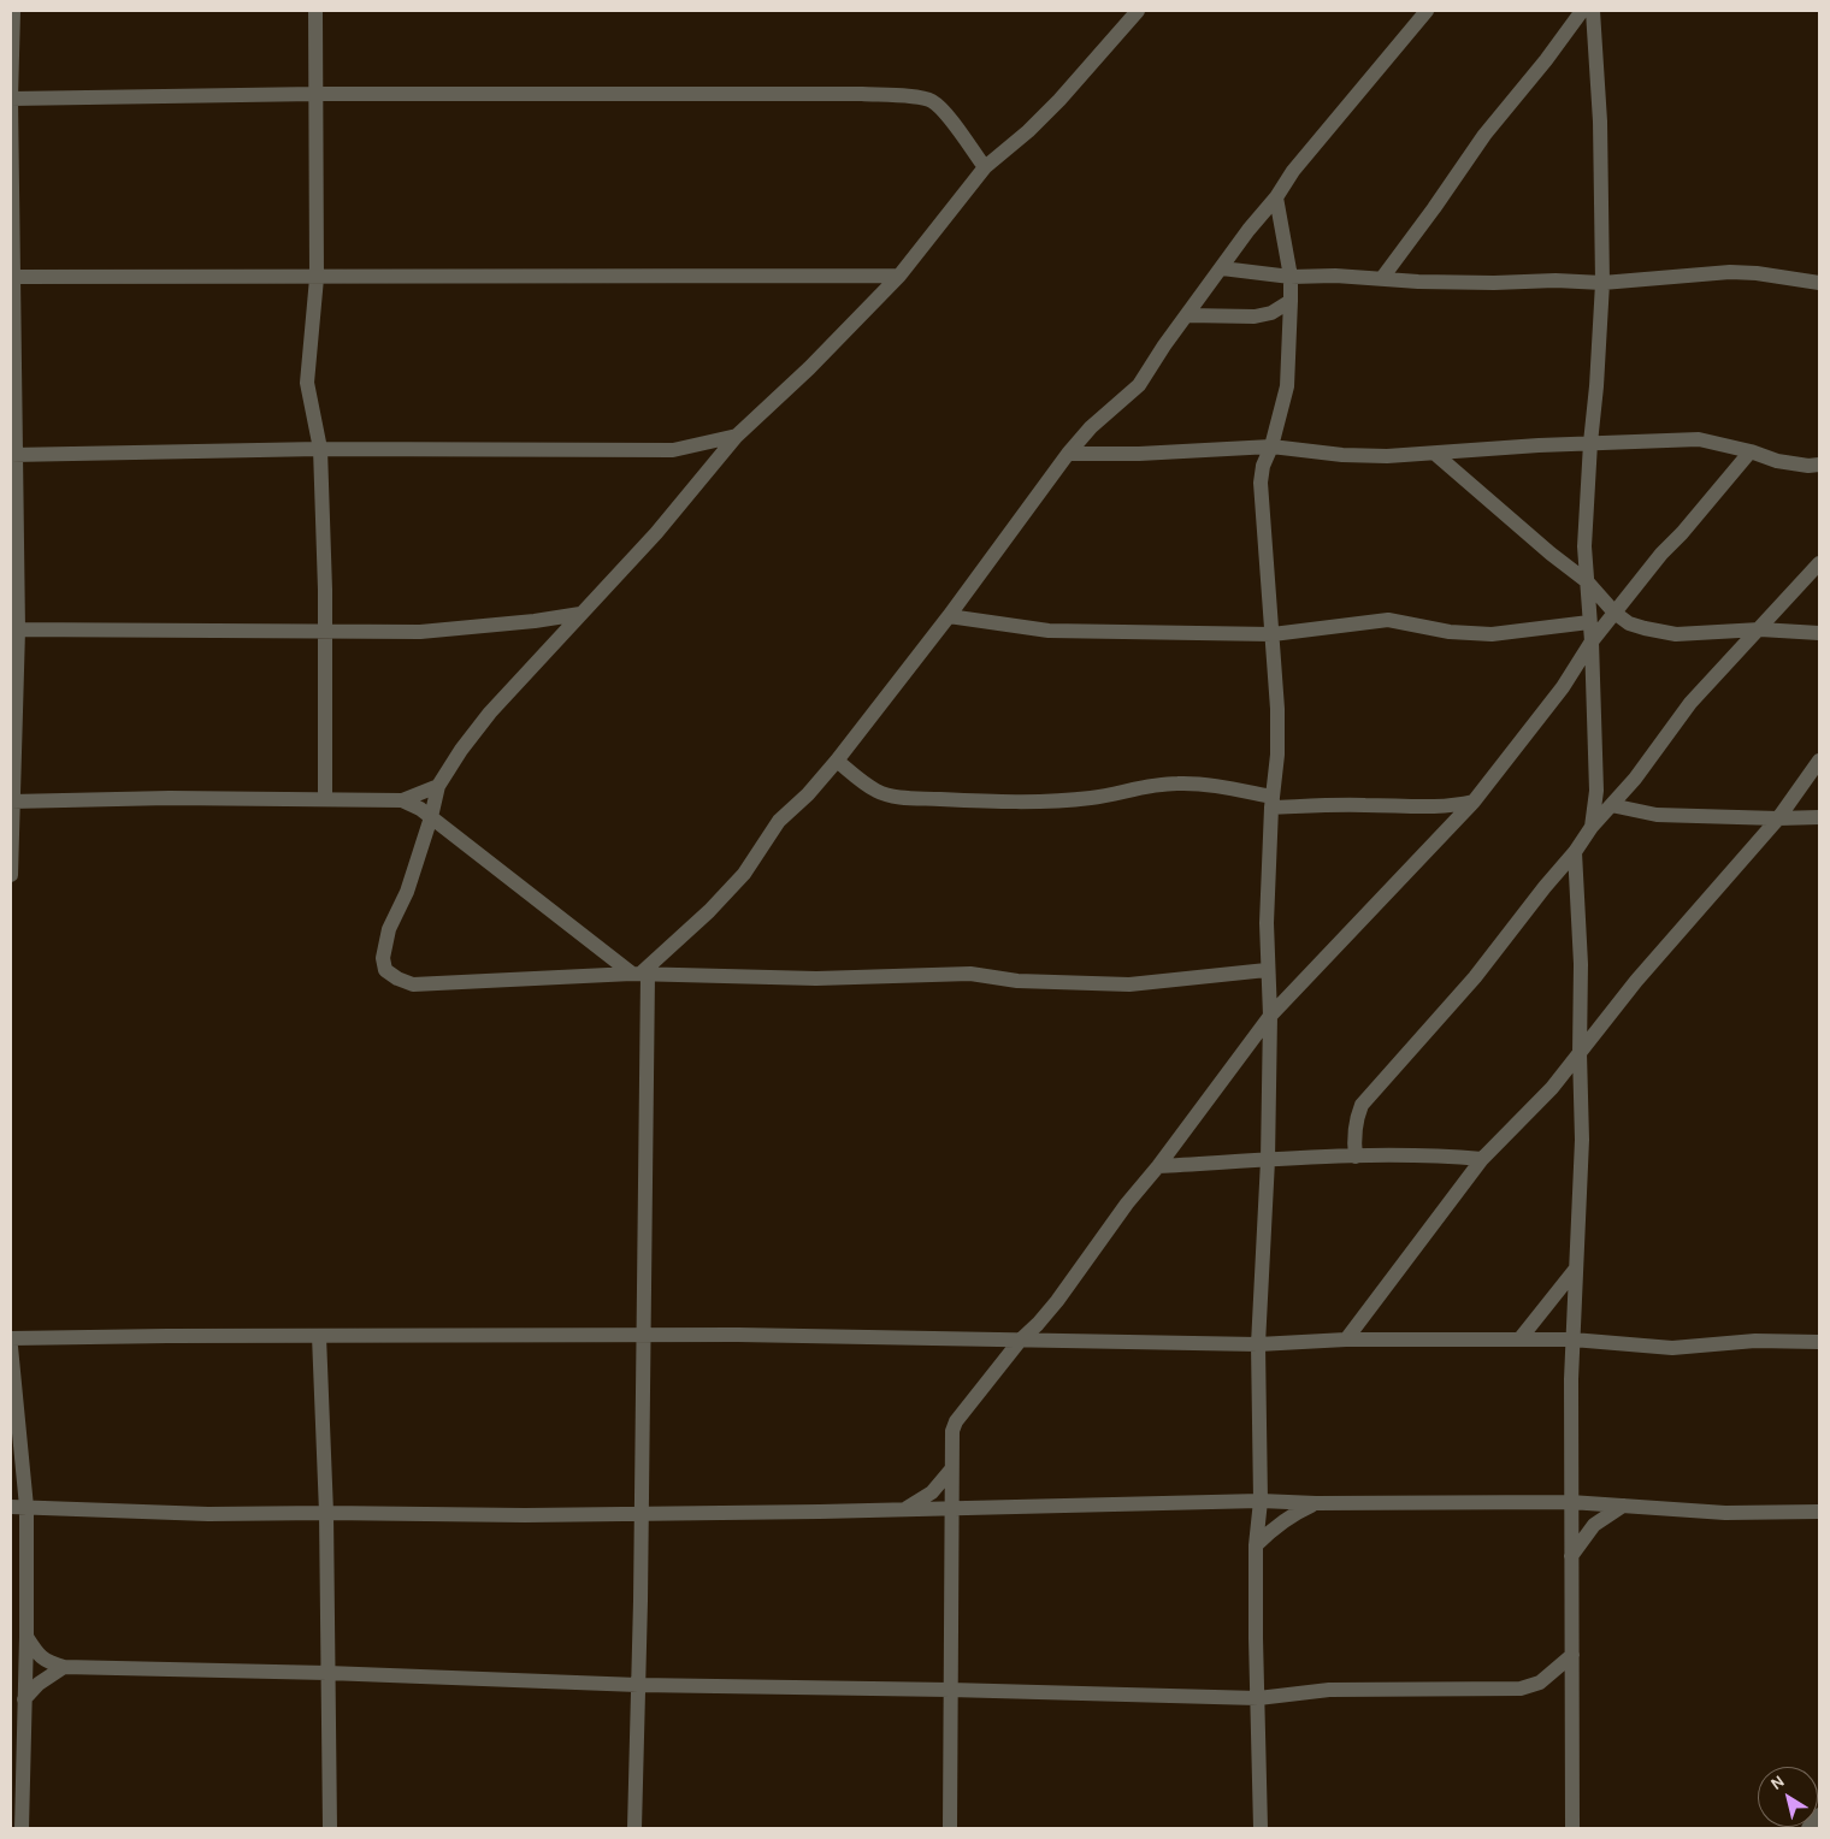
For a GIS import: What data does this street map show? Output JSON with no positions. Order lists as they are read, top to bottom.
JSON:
{
  "north": "top left"
}
